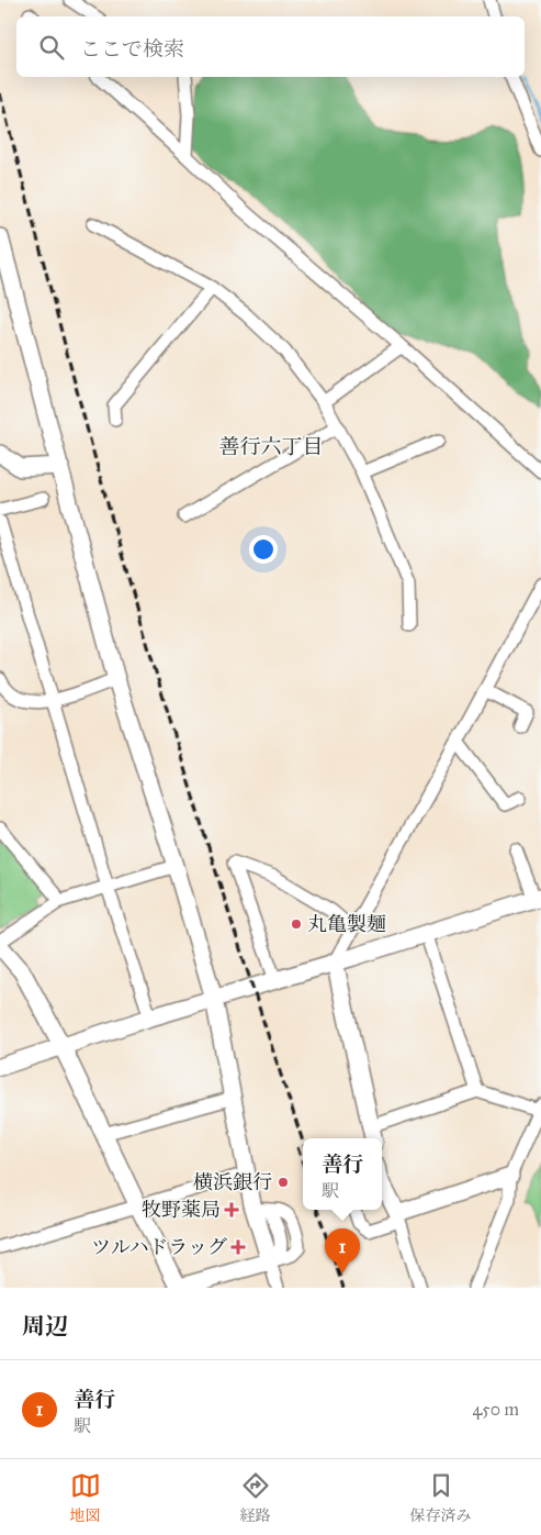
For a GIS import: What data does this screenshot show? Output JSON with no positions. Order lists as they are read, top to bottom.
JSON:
{
  "districts": ["善行六丁目"],
  "places": {
    "other": ["丸亀製麺", "横浜銀行"],
    "health": ["牧野薬局", "ツルハドラッグ"]
  },
  "page": {
    "search": "ここで検索",
    "popup": ["善行", "駅"],
    "pins": "1",
    "heading": "周辺",
    "list": [
      {
        "mark": "1",
        "name": "善行",
        "note": "駅",
        "value": "450 m"
      }
    ],
    "nav": ["地図", "経路", "保存済み"]
  }
}
